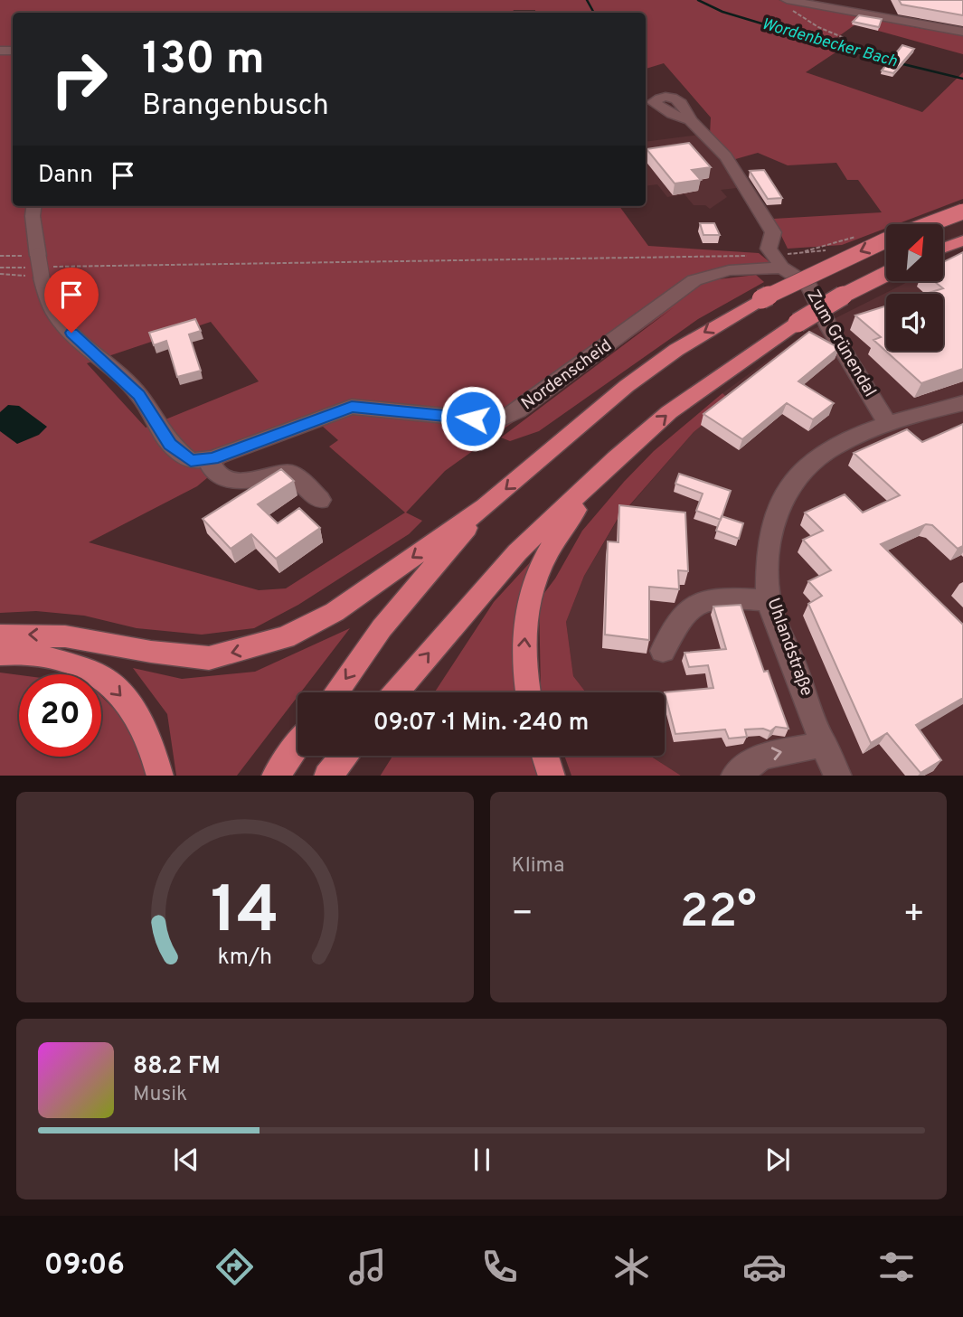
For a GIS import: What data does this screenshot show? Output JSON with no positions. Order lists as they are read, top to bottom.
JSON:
{
  "streets": {
    "street": ["Zum Grünendal", "Nordenscheid", "Uhlandstraße"]
  },
  "crossings": [
    ["Zum Grünendal", "Nordenscheid"],
    ["Zum Grünendal", "Uhlandstraße"]
  ],
  "water": ["Wordenbecker Bach"],
  "north": "top right",
  "page": {
    "turn": ["130 m", "Brangenbusch"],
    "then": "Dann",
    "limit": "20",
    "trip": "09:07 · 1 Min. · 240 m",
    "tile": "Klima",
    "heat": ["−", "22°", "+"],
    "song": ["88.2 FM", "Musik"],
    "tabs": "09:06",
    "gauge": ["14", "km/h"]
  }
}
